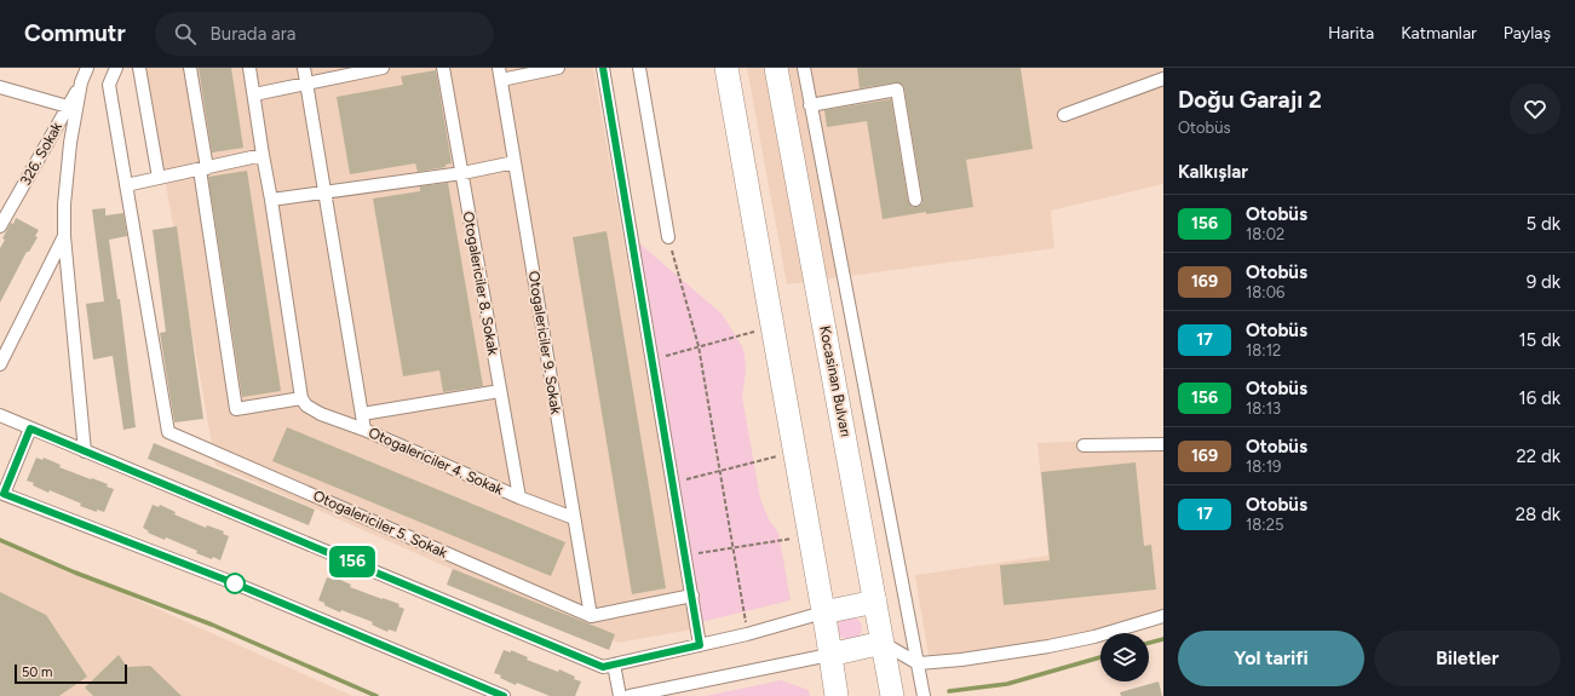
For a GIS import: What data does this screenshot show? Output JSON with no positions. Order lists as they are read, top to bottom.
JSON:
{
  "streets": {
    "highway": ["Kocasinan Bulvarı"],
    "street": [
      "326. Sokak",
      "Otogalericiler 8. Sokak",
      "Otogalericiler 9. Sokak",
      "Otogalericiler 4. Sokak",
      "Otogalericiler 5. Sokak"
    ]
  },
  "crossings": [
    ["Otogalericiler 8. Sokak", "Otogalericiler 4. Sokak"],
    ["Otogalericiler 9. Sokak", "Otogalericiler 4. Sokak"],
    ["Otogalericiler 9. Sokak", "Otogalericiler 5. Sokak"]
  ],
  "lines": ["bus line 156"],
  "scale_bar": "50 m",
  "page": {
    "header": "Commutr",
    "search": "Burada ara",
    "nav": ["Harita", "Katmanlar", "Paylaş"],
    "on_map": "156",
    "heading": [
      ["Doğu Garajı 2", "Otobüs"],
      "Kalkışlar"
    ],
    "list": [
      {
        "mark": "156",
        "name": "Otobüs",
        "note": "18:02",
        "value": "5 dk"
      },
      {
        "mark": "169",
        "name": "Otobüs",
        "note": "18:06",
        "value": "9 dk"
      },
      {
        "mark": "17",
        "name": "Otobüs",
        "note": "18:12",
        "value": "15 dk"
      },
      {
        "mark": "156",
        "name": "Otobüs",
        "note": "18:13",
        "value": "16 dk"
      },
      {
        "mark": "169",
        "name": "Otobüs",
        "note": "18:19",
        "value": "22 dk"
      },
      {
        "mark": "17",
        "name": "Otobüs",
        "note": "18:25",
        "value": "28 dk"
      }
    ],
    "buttons": ["Yol tarifi", "Biletler"],
    "scale": "50 m"
  }
}
